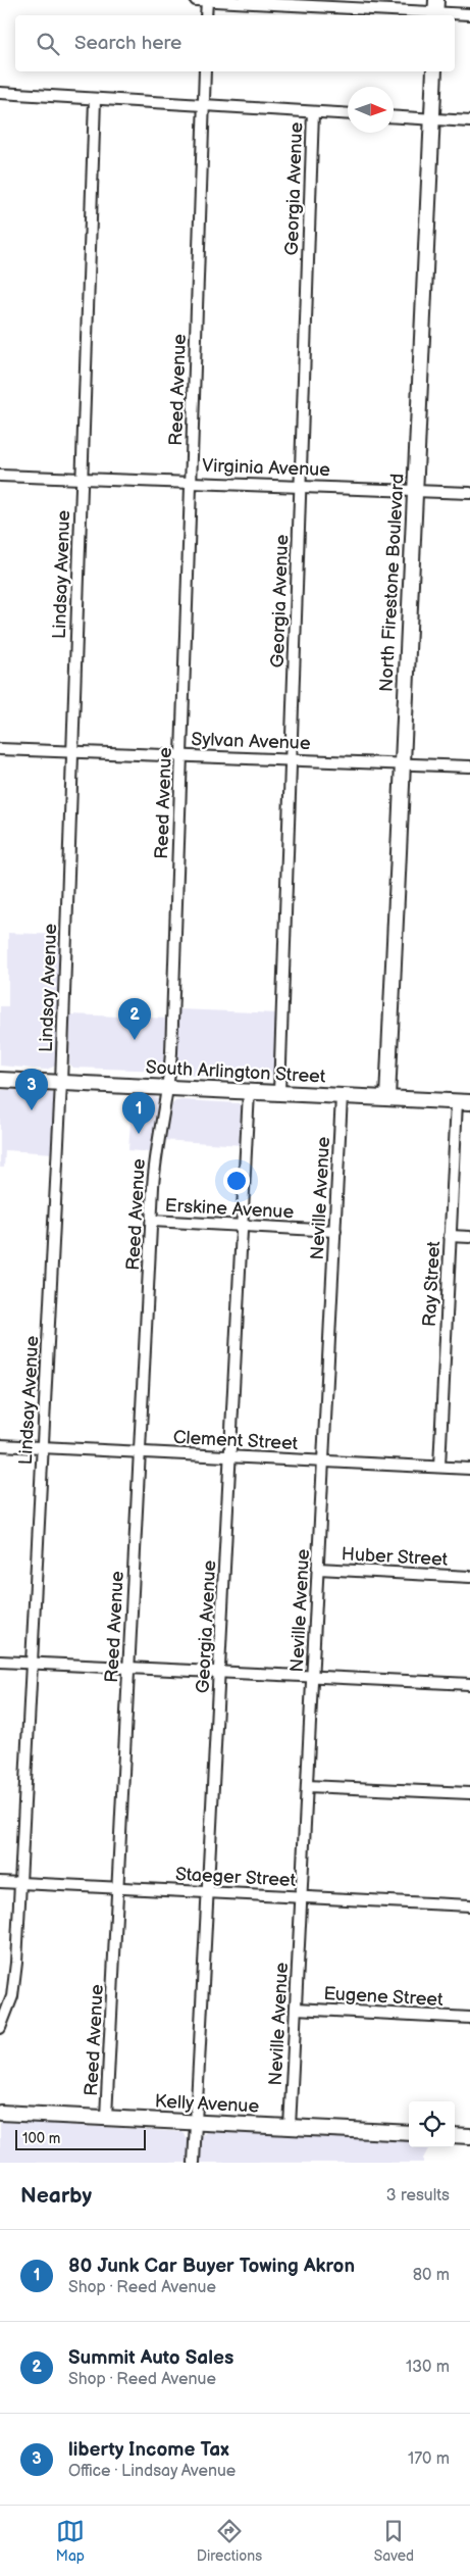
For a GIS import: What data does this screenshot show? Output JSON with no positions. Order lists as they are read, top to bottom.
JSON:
{
  "streets": {
    "street": [
      "Georgia Avenue",
      "Reed Avenue",
      "Virginia Avenue",
      "Lindsay Avenue",
      "North Firestone Boulevard",
      "Sylvan Avenue",
      "South Arlington Street",
      "Neville Avenue",
      "Erskine Avenue",
      "Ray Street",
      "Clement Street",
      "Huber Street",
      "Staeger Street",
      "Eugene Street",
      "Kelly Avenue"
    ]
  },
  "crossings": [
    ["Georgia Avenue", "Virginia Avenue"],
    ["Georgia Avenue", "Sylvan Avenue"],
    ["Georgia Avenue", "South Arlington Street"],
    ["Georgia Avenue", "Erskine Avenue"],
    ["Georgia Avenue", "Clement Street"],
    ["Georgia Avenue", "Staeger Street"],
    ["Georgia Avenue", "Kelly Avenue"],
    ["Reed Avenue", "Virginia Avenue"],
    ["Reed Avenue", "Sylvan Avenue"],
    ["Reed Avenue", "South Arlington Street"],
    ["Reed Avenue", "Erskine Avenue"],
    ["Reed Avenue", "Clement Street"],
    ["Reed Avenue", "Staeger Street"],
    ["Reed Avenue", "Kelly Avenue"],
    ["Virginia Avenue", "Lindsay Avenue"],
    ["Virginia Avenue", "North Firestone Boulevard"],
    ["Lindsay Avenue", "Sylvan Avenue"],
    ["Lindsay Avenue", "South Arlington Street"],
    ["Lindsay Avenue", "Clement Street"],
    ["Lindsay Avenue", "Staeger Street"],
    ["North Firestone Boulevard", "Sylvan Avenue"],
    ["North Firestone Boulevard", "South Arlington Street"],
    ["South Arlington Street", "Neville Avenue"],
    ["South Arlington Street", "Ray Street"],
    ["Neville Avenue", "Erskine Avenue"],
    ["Neville Avenue", "Clement Street"],
    ["Neville Avenue", "Huber Street"],
    ["Neville Avenue", "Staeger Street"],
    ["Neville Avenue", "Eugene Street"],
    ["Neville Avenue", "Kelly Avenue"],
    ["Ray Street", "Clement Street"]
  ],
  "scale_bar": "100 m",
  "north": "right",
  "page": {
    "search": "Search here",
    "pins": ["2", "3", "1"],
    "scale": "100 m",
    "heading": ["Nearby", "3 results"],
    "list": [
      {
        "mark": "1",
        "name": "80 Junk Car Buyer Towing Akron",
        "note": "Shop · Reed Avenue",
        "value": "80 m"
      },
      {
        "mark": "2",
        "name": "Summit Auto Sales",
        "note": "Shop · Reed Avenue",
        "value": "130 m"
      },
      {
        "mark": "3",
        "name": "liberty Income Tax",
        "note": "Office · Lindsay Avenue",
        "value": "170 m"
      }
    ],
    "nav": ["Map", "Directions", "Saved"]
  }
}
